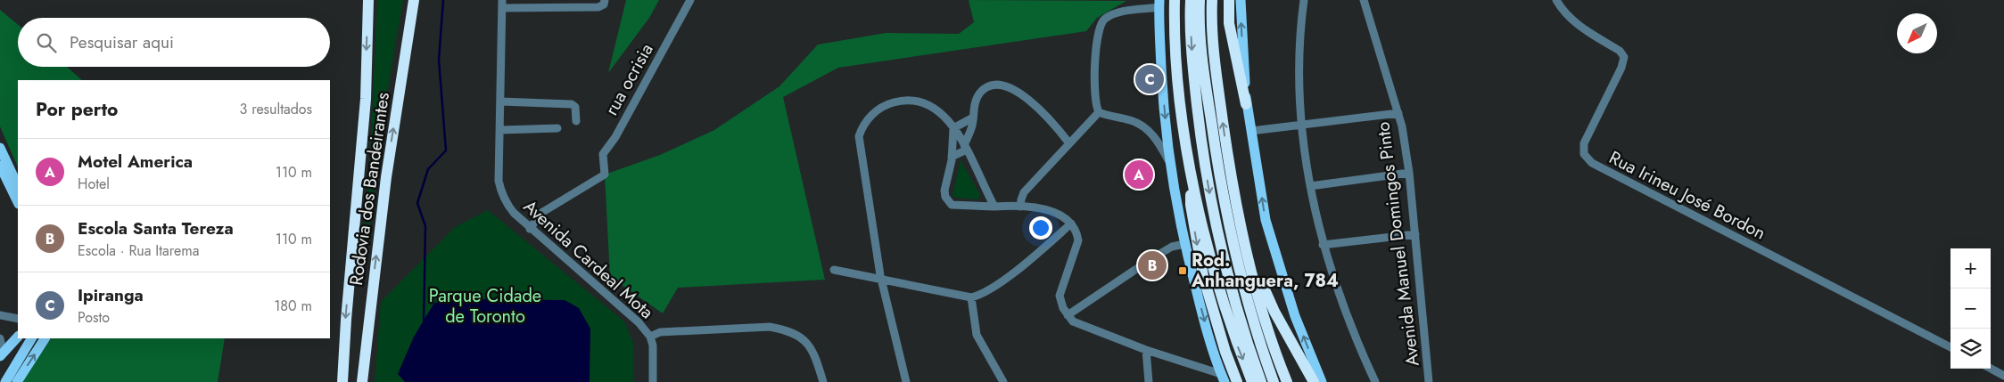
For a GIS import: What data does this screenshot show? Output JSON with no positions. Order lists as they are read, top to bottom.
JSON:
{
  "streets": {
    "highway": ["Rodovia dos Bandeirantes"],
    "street": [
      "rua ocrisia",
      "Rua Irineu José Bordon",
      "Avenida Manuel Domingos Pinto",
      "Avenida Cardeal Mota"
    ]
  },
  "crossings": [
    ["rua ocrisia", "Avenida Cardeal Mota"]
  ],
  "parks": ["Parque Cidade de Toronto"],
  "places": {
    "transit": ["Rod. Anhanguera, 784"]
  },
  "north": "bottom left",
  "page": {
    "search": "Pesquisar aqui",
    "pins": ["C", "A", "B"],
    "heading": ["Por perto", "3 resultados"],
    "list": [
      {
        "mark": "A",
        "name": "Motel America",
        "note": "Hotel",
        "value": "110 m"
      },
      {
        "mark": "B",
        "name": "Escola Santa Tereza",
        "note": "Escola · Rua Itarema",
        "value": "110 m"
      },
      {
        "mark": "C",
        "name": "Ipiranga",
        "note": "Posto",
        "value": "180 m"
      }
    ],
    "map_buttons": ["+", "−"]
  }
}
